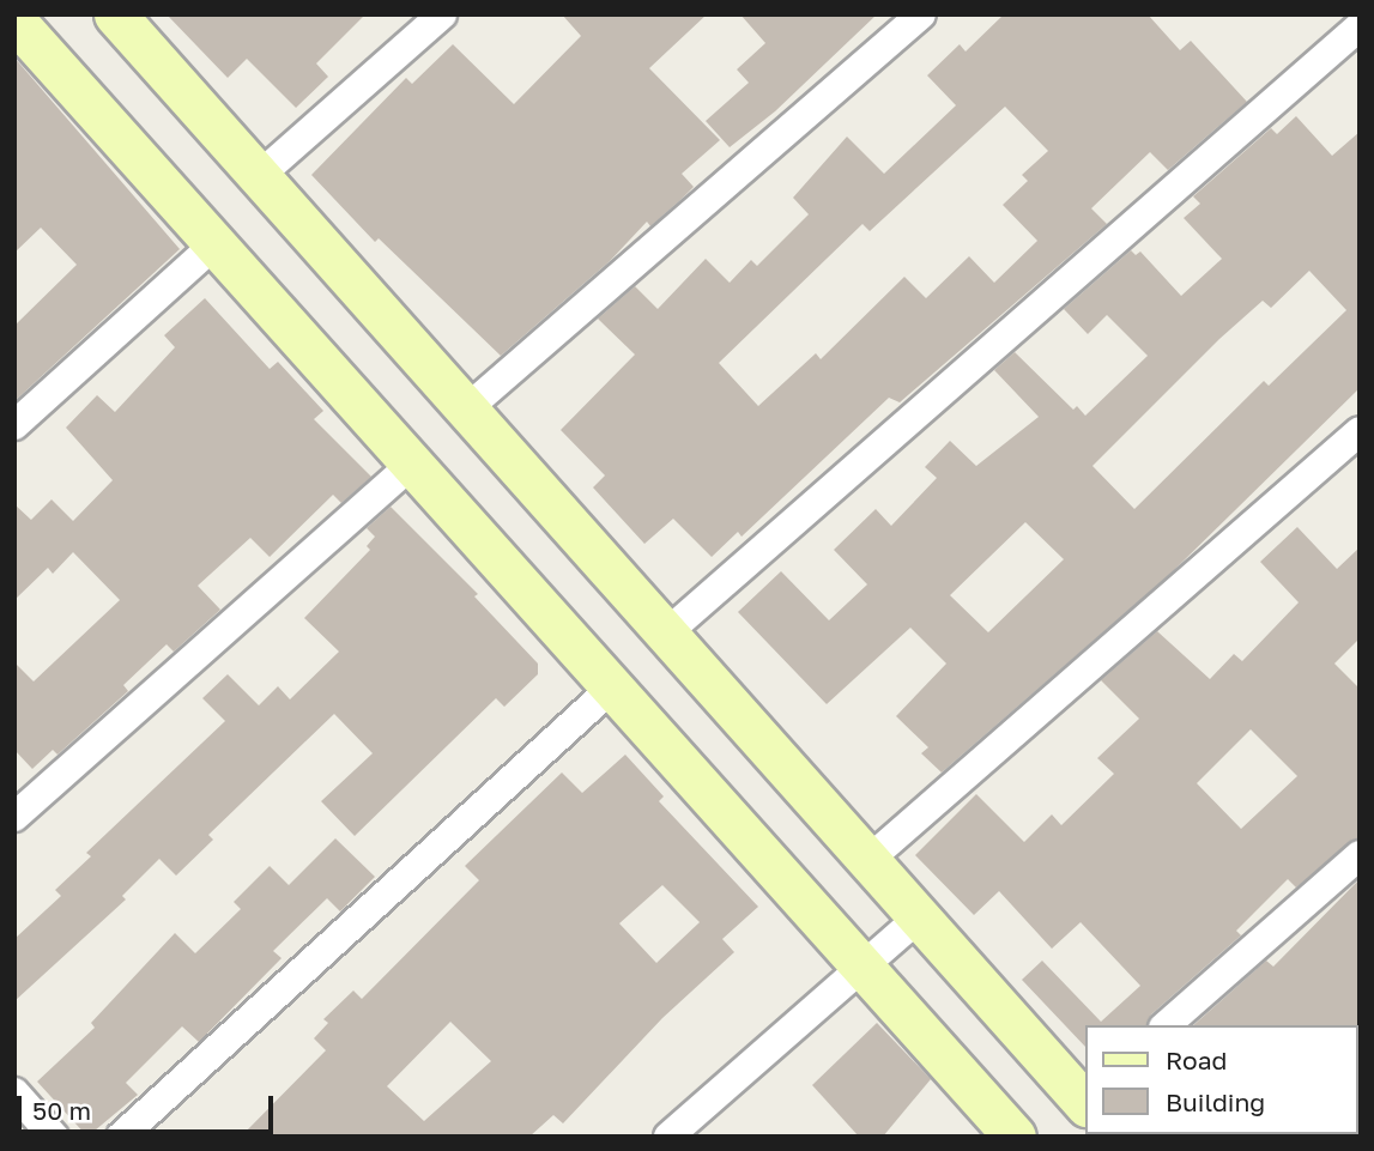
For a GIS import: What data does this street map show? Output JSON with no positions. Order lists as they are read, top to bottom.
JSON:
{
  "legend": ["Road", "Building"],
  "scale_bar": "50 m"
}
